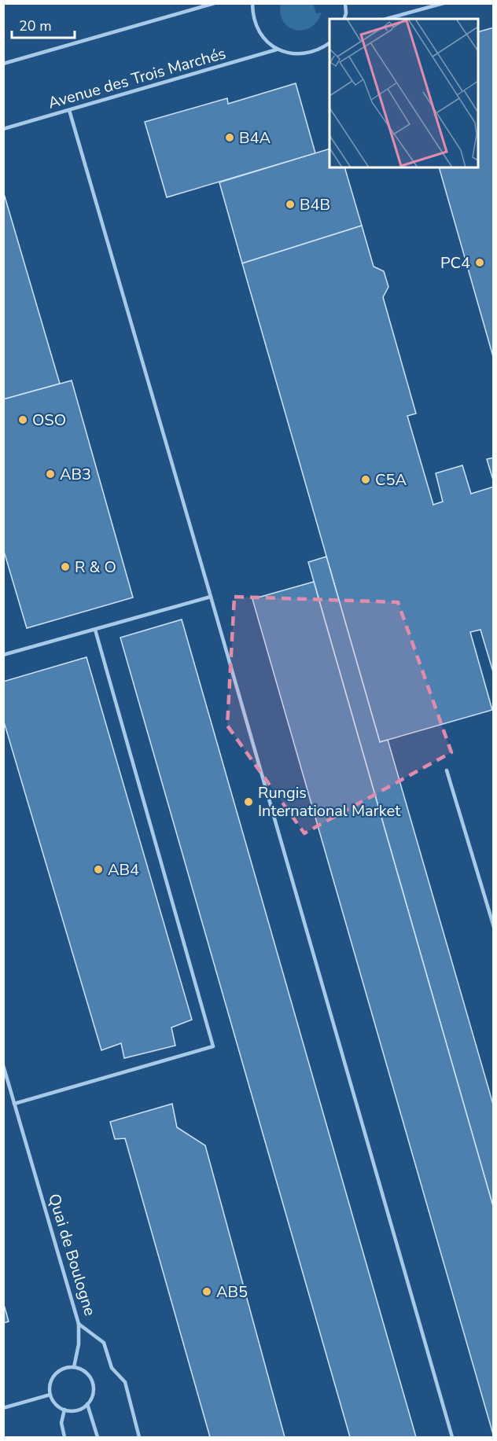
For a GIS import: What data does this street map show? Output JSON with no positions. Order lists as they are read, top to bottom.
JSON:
{
  "streets": {
    "lane": ["Avenue des Trois Marchés", "Quai de Boulogne"]
  },
  "places": [
    "B4A",
    "B4B",
    "PC4",
    "OSO",
    "AB3",
    "C5A",
    "R & O",
    "Rungis International Market",
    "AB4",
    "AB5"
  ],
  "scale_bar": "20 m"
}
